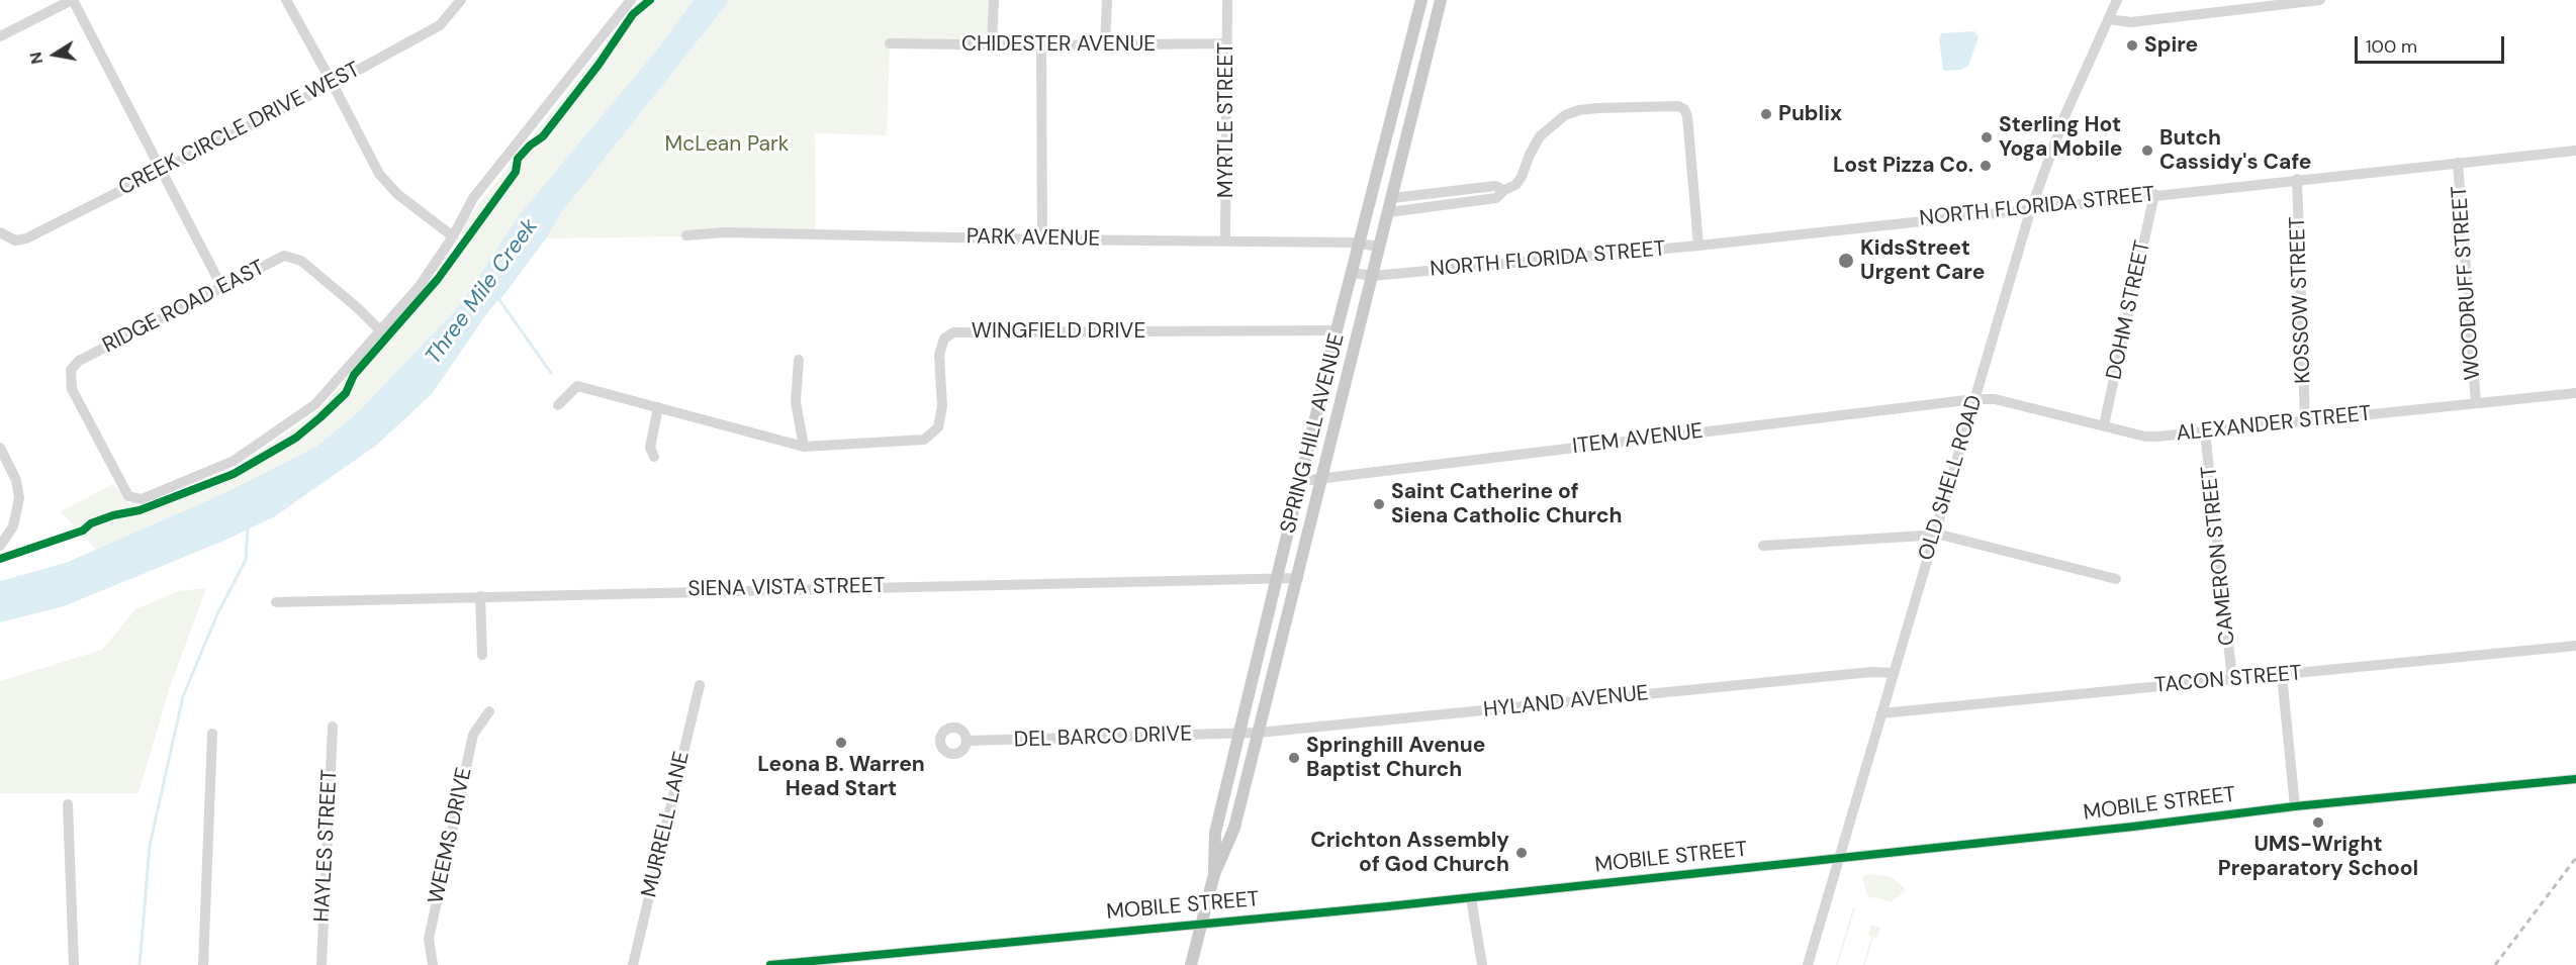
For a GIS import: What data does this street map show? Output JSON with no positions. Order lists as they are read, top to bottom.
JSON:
{
  "streets": {
    "main road": ["SPRING HILL AVENUE"],
    "street": [
      "CHIDESTER AVENUE",
      "MYRTLE STREET",
      "CREEK CIRCLE DRIVE WEST",
      "NORTH FLORIDA STREET",
      "PARK AVENUE",
      "WOODRUFF STREET",
      "KOSSOW STREET",
      "RIDGE ROAD EAST",
      "DOHM STREET",
      "WINGFIELD DRIVE",
      "ALEXANDER STREET",
      "ITEM AVENUE",
      "OLD SHELL ROAD",
      "CAMERON STREET",
      "SIENA VISTA STREET",
      "TACON STREET",
      "HYLAND AVENUE",
      "DEL BARCO DRIVE",
      "MOBILE STREET",
      "MURRELL LANE",
      "WEEMS DRIVE",
      "HAYLES STREET"
    ]
  },
  "crossings": [
    ["CHIDESTER AVENUE", "MYRTLE STREET"],
    ["MYRTLE STREET", "PARK AVENUE"],
    ["NORTH FLORIDA STREET", "WOODRUFF STREET"],
    ["NORTH FLORIDA STREET", "KOSSOW STREET"],
    ["NORTH FLORIDA STREET", "DOHM STREET"],
    ["NORTH FLORIDA STREET", "SPRING HILL AVENUE"],
    ["NORTH FLORIDA STREET", "OLD SHELL ROAD"],
    ["PARK AVENUE", "SPRING HILL AVENUE"],
    ["WOODRUFF STREET", "ALEXANDER STREET"],
    ["KOSSOW STREET", "ALEXANDER STREET"],
    ["DOHM STREET", "ALEXANDER STREET"],
    ["WINGFIELD DRIVE", "SPRING HILL AVENUE"],
    ["ALEXANDER STREET", "ITEM AVENUE"],
    ["ALEXANDER STREET", "OLD SHELL ROAD"],
    ["ALEXANDER STREET", "CAMERON STREET"],
    ["SPRING HILL AVENUE", "ITEM AVENUE"],
    ["SPRING HILL AVENUE", "SIENA VISTA STREET"],
    ["SPRING HILL AVENUE", "HYLAND AVENUE"],
    ["SPRING HILL AVENUE", "DEL BARCO DRIVE"],
    ["SPRING HILL AVENUE", "MOBILE STREET"],
    ["ITEM AVENUE", "OLD SHELL ROAD"],
    ["OLD SHELL ROAD", "TACON STREET"],
    ["OLD SHELL ROAD", "HYLAND AVENUE"],
    ["OLD SHELL ROAD", "MOBILE STREET"],
    ["CAMERON STREET", "TACON STREET"],
    ["HYLAND AVENUE", "DEL BARCO DRIVE"]
  ],
  "water": ["Three Mile Creek"],
  "parks": ["McLean Park"],
  "places": [
    "Spire",
    "Publix",
    "Sterling Hot Yoga Mobile",
    "Butch Cassidy's Cafe",
    "Lost Pizza Co.",
    "KidsStreet Urgent Care",
    "Saint Catherine of Siena Catholic Church",
    "Leona B. Warren Head Start",
    "Springhill Avenue Baptist Church",
    "UMS-Wright Preparatory School",
    "Crichton Assembly of God Church"
  ],
  "scale_bar": "100 m",
  "north": "left"
}
